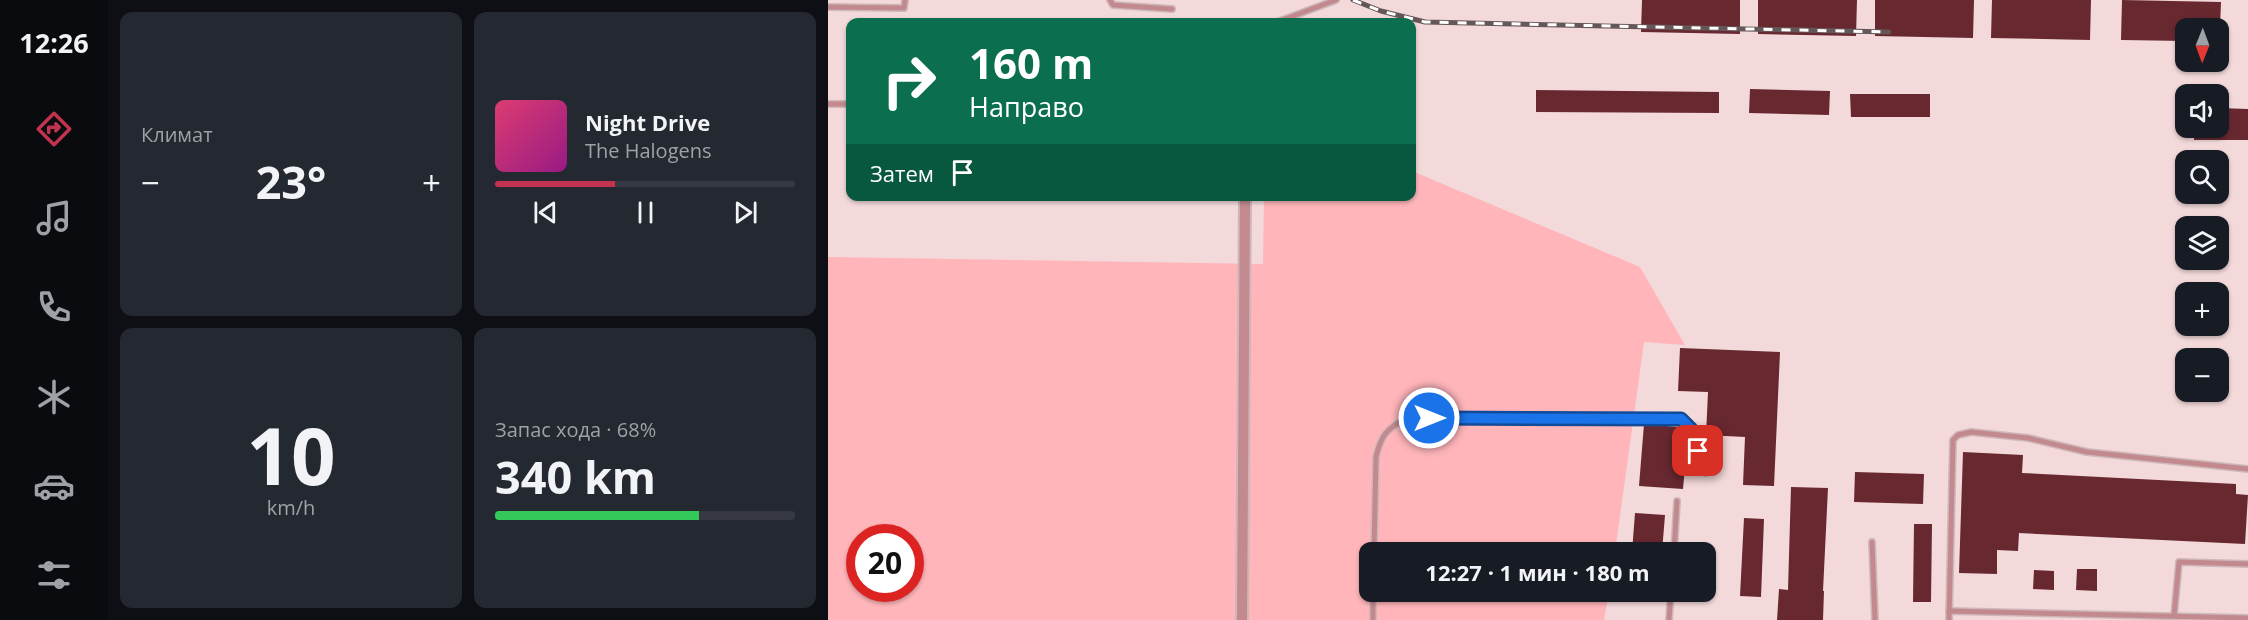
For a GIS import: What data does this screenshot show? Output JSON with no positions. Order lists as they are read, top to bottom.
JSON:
{
  "north": "bottom",
  "page": {
    "tabs": "12:26",
    "tile": [
      "Климат",
      ["10", "km/h"],
      ["Запас хода · 68%", "340 km"]
    ],
    "map_buttons": ["+", "−"],
    "turn": ["160 m", "Направо"],
    "song": ["Night Drive", "The Halogens"],
    "then": "Затем",
    "heat": ["−", "23°", "+"],
    "limit": "20",
    "trip": "12:27 · 1 мин · 180 m"
  }
}
